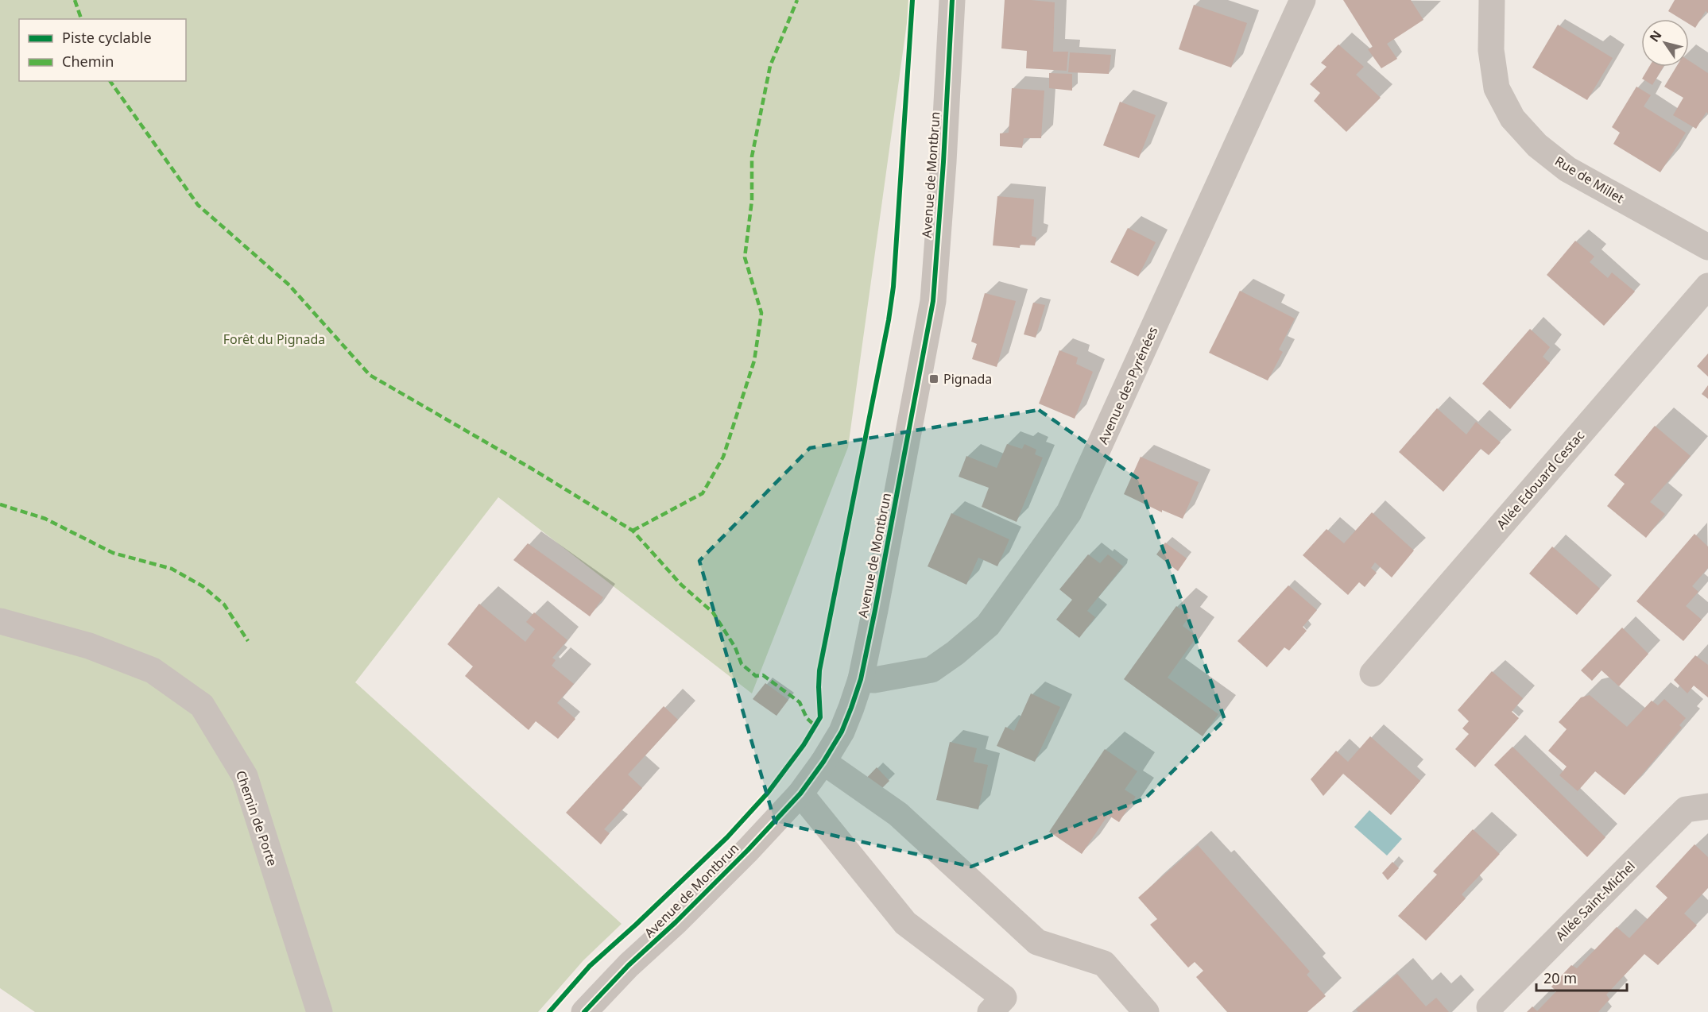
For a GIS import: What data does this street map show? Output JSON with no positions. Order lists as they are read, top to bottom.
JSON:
{
  "streets": {
    "street": [
      "Avenue de Montbrun",
      "Rue de Millet",
      "Avenue des Pyrénées",
      "Allée Edouard Cestac",
      "Chemin de Porte",
      "Allée Saint-Michel"
    ]
  },
  "crossings": [
    ["Avenue de Montbrun", "Avenue des Pyrénées"]
  ],
  "parks": ["Forêt du Pignada"],
  "places": {
    "transit": ["Pignada"]
  },
  "legend": ["Piste cyclable", "Chemin"],
  "scale_bar": "20 m",
  "north": "top left"
}
